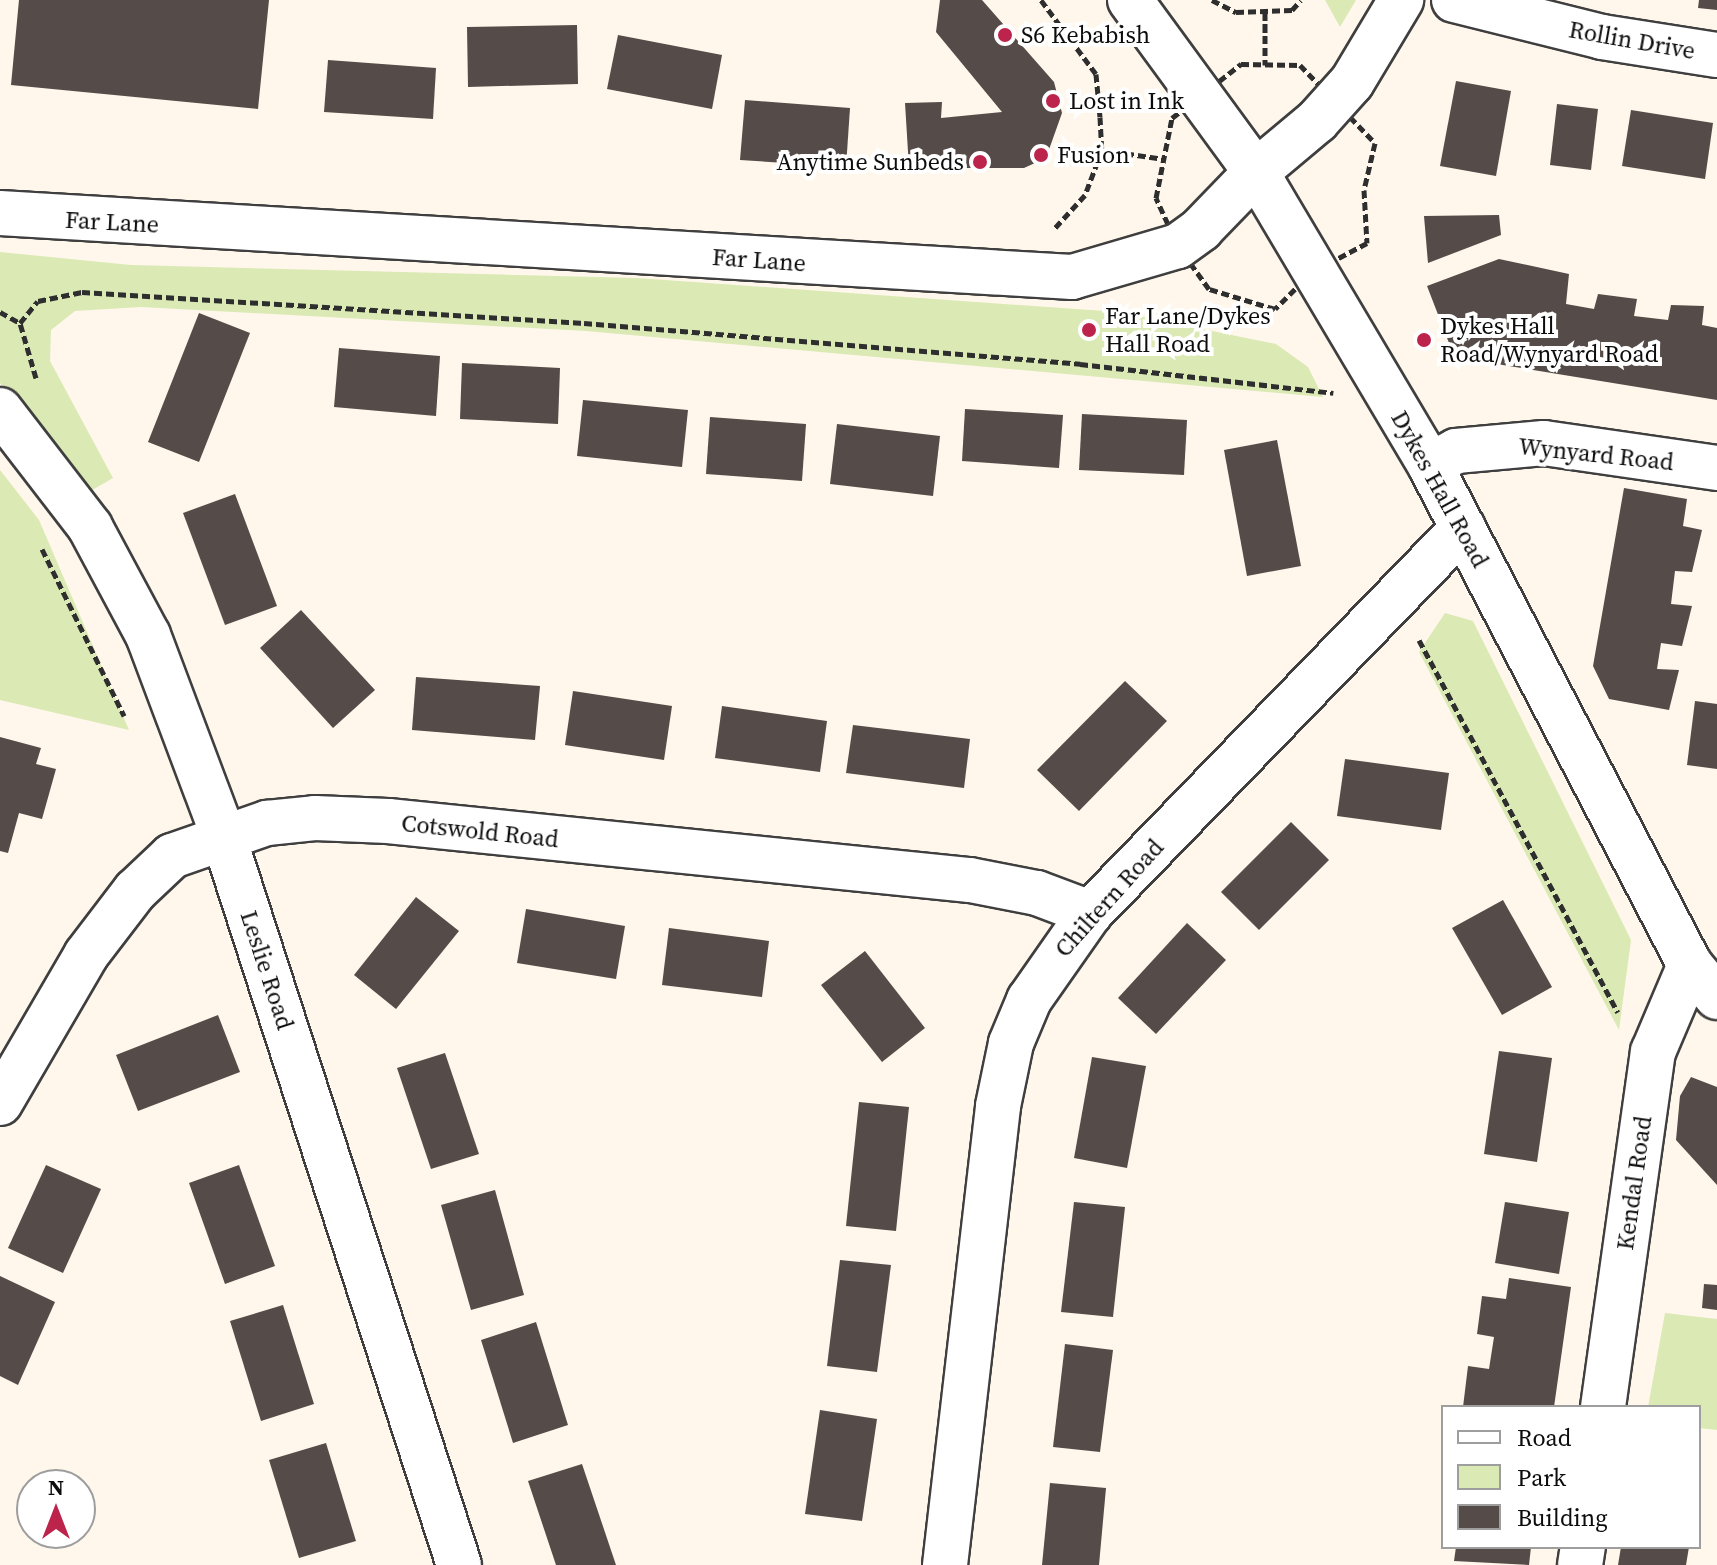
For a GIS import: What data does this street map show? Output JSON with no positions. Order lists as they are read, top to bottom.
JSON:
{
  "streets": {
    "street": [
      "Rollin Drive",
      "Far Lane",
      "Wynyard Road",
      "Dykes Hall Road",
      "Cotswold Road",
      "Chiltern Road",
      "Leslie Road",
      "Kendal Road"
    ]
  },
  "crossings": [
    ["Far Lane", "Dykes Hall Road"],
    ["Wynyard Road", "Dykes Hall Road"],
    ["Dykes Hall Road", "Chiltern Road"],
    ["Dykes Hall Road", "Kendal Road"],
    ["Cotswold Road", "Chiltern Road"],
    ["Cotswold Road", "Leslie Road"]
  ],
  "places": [
    "S6 Kebabish",
    "Lost in Ink",
    "Fusion",
    "Anytime Sunbeds",
    "Far Lane/Dykes Hall Road",
    "Dykes Hall Road/Wynyard Road"
  ],
  "legend": ["Road", "Park", "Building"],
  "north": "top"
}
